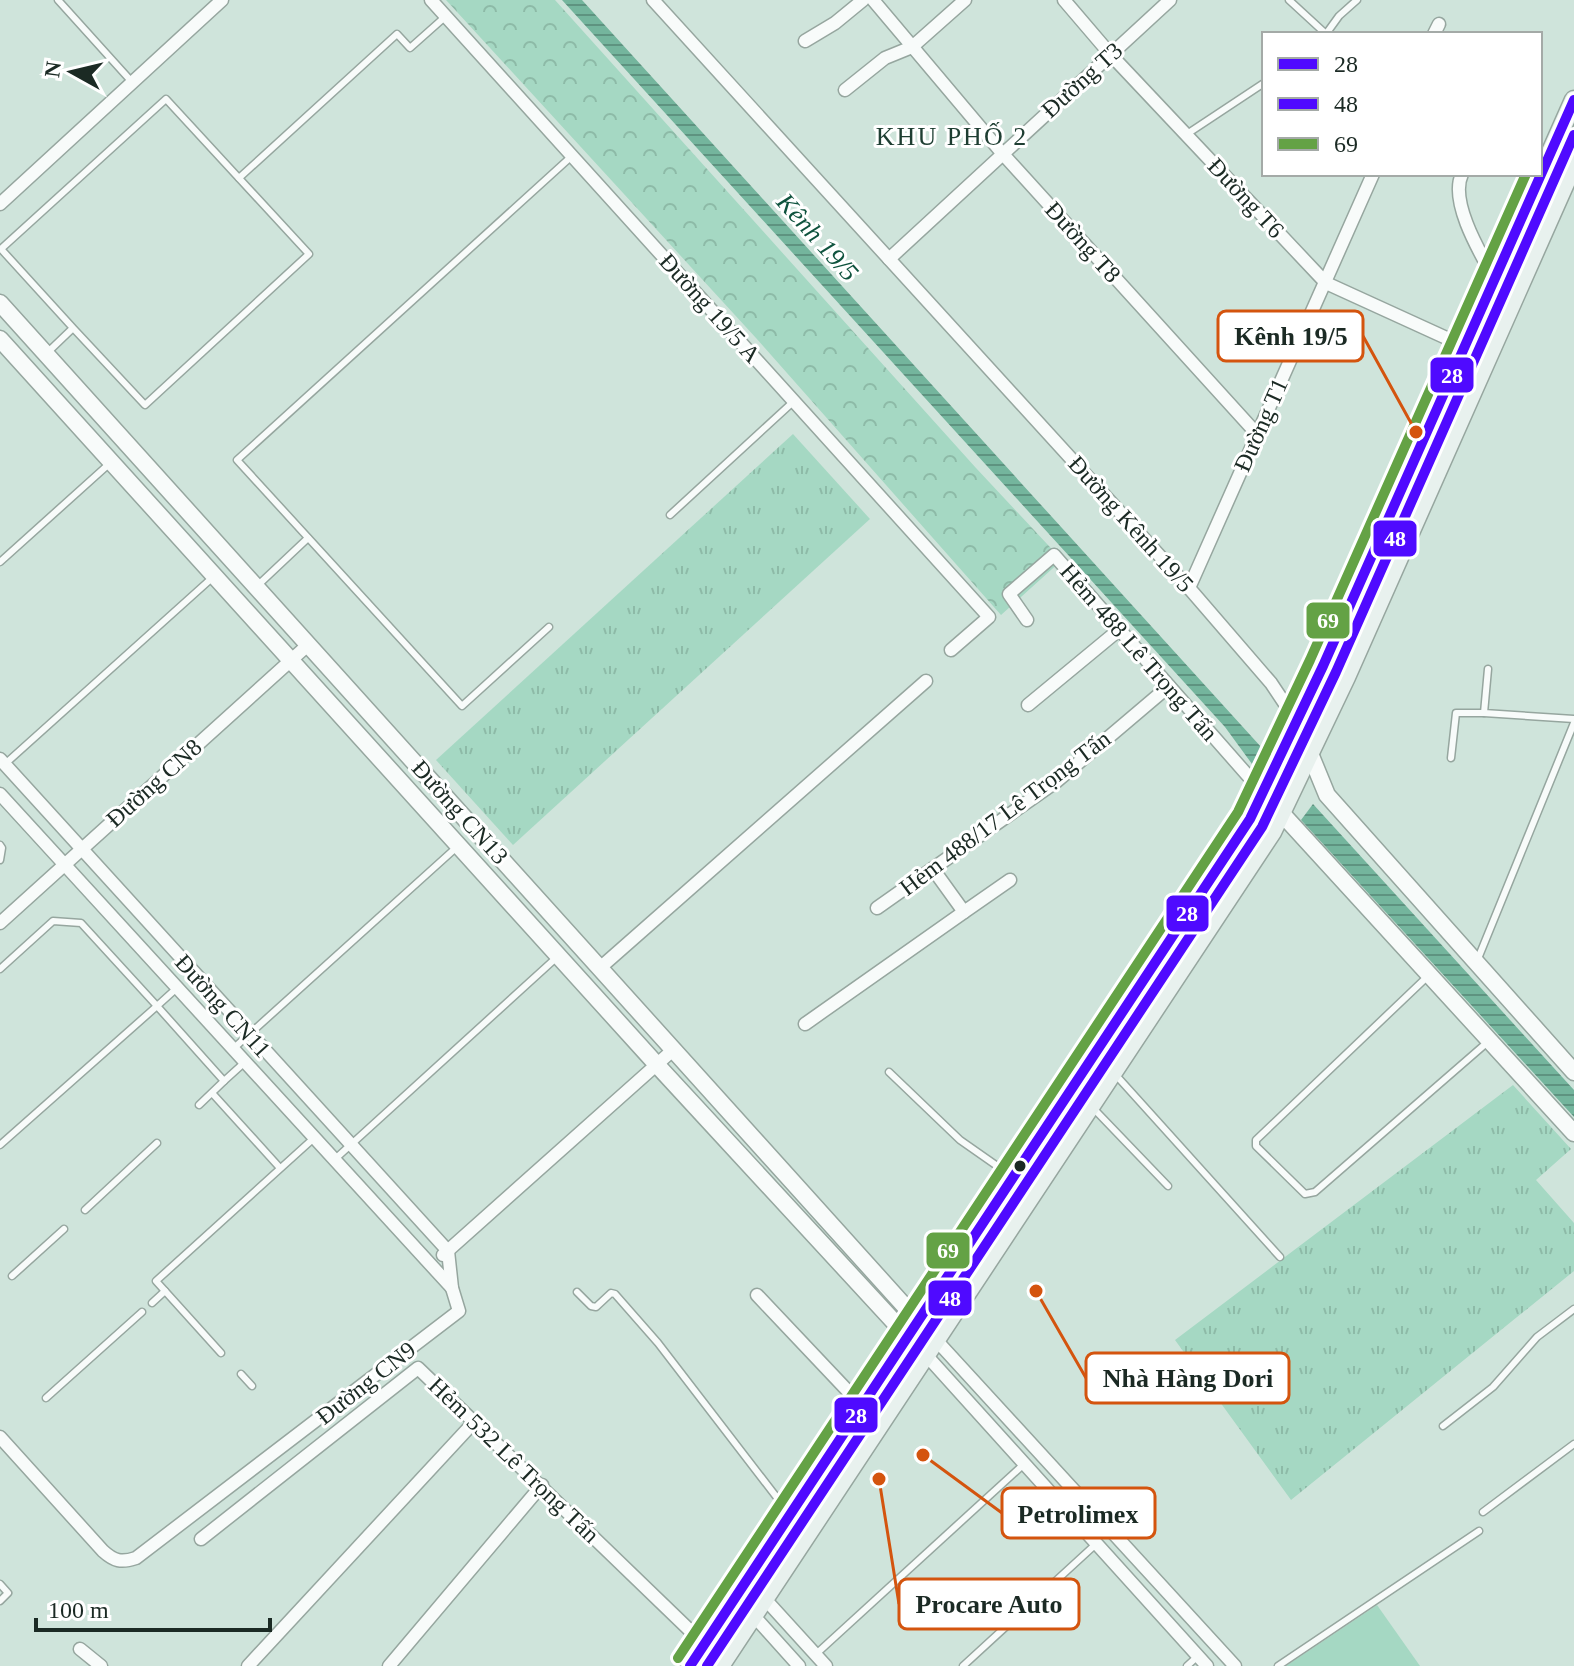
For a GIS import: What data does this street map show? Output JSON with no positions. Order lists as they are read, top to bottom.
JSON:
{
  "streets": {
    "street": [
      "Đường T3",
      "Đường T6",
      "Đường T8",
      "Đường 19/5 A",
      "Đường T1",
      "Đường Kênh 19/5",
      "Hẻm 488 Lê Trọng Tấn",
      "Đường CN8",
      "Đường CN13",
      "Hẻm 488/17 Lê Trọng Tấn",
      "Đường CN11",
      "Đường CN9",
      "Hẻm 532 Lê Trọng Tấn"
    ]
  },
  "crossings": [
    ["Đường T3", "Đường T6"],
    ["Đường T3", "Đường T8"],
    ["Đường T3", "Đường Kênh 19/5"],
    ["Đường T6", "Đường T1"],
    ["Đường T8", "Đường T1"],
    ["Đường T1", "Đường Kênh 19/5"],
    ["Hẻm 488 Lê Trọng Tấn", "Hẻm 488/17 Lê Trọng Tấn"],
    ["Đường CN8", "Đường CN13"],
    ["Đường CN8", "Đường CN11"],
    ["Đường CN11", "Đường CN9"]
  ],
  "districts": ["KHU PHỐ 2"],
  "water": ["Kênh 19/5"],
  "places": [
    "Kênh 19/5",
    "Nhà Hàng Dori",
    "Petrolimex",
    "Procare Auto"
  ],
  "lines": ["transit line 28", "transit line 48", "transit line 69"],
  "legend": ["28", "48", "69"],
  "scale_bar": "100 m",
  "north": "left"
}
